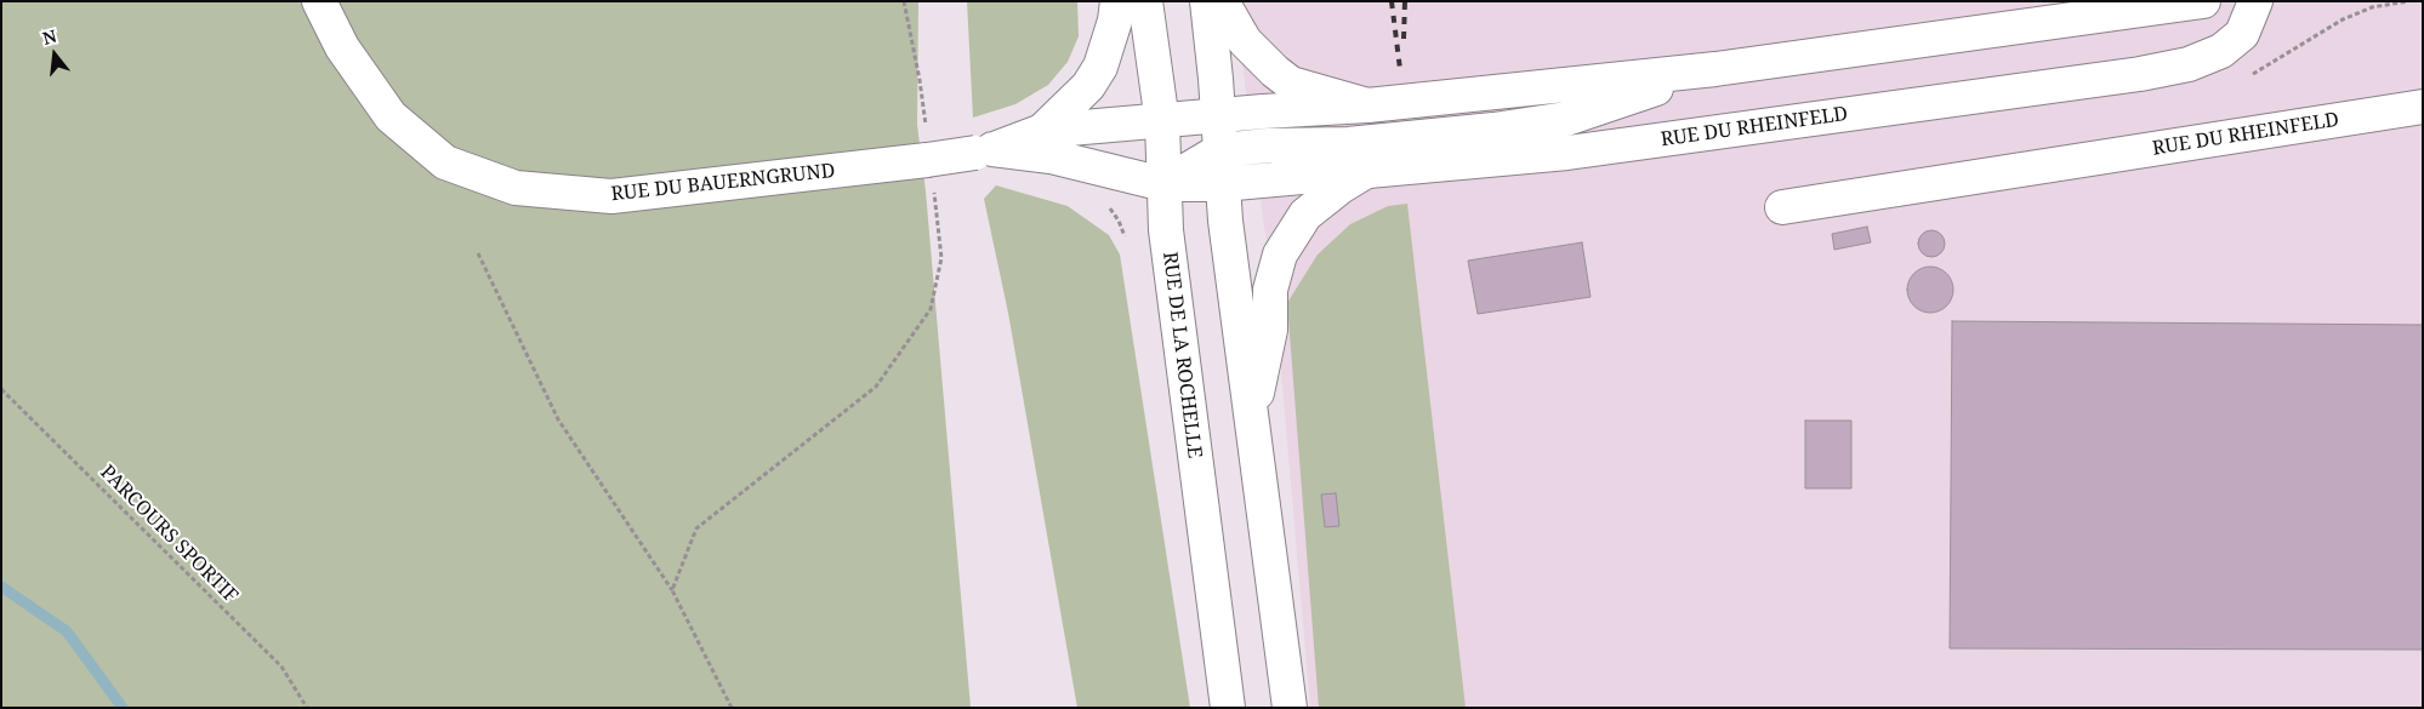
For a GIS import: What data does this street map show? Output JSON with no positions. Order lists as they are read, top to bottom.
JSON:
{
  "streets": {
    "street": ["RUE DU RHEINFELD", "RUE DU BAUERNGRUND", "RUE DE LA ROCHELLE"],
    "path": ["PARCOURS SPORTIF"]
  },
  "crossings": [
    ["RUE DU RHEINFELD", "RUE DU BAUERNGRUND"],
    ["RUE DU BAUERNGRUND", "RUE DE LA ROCHELLE"]
  ],
  "north": "top"
}
